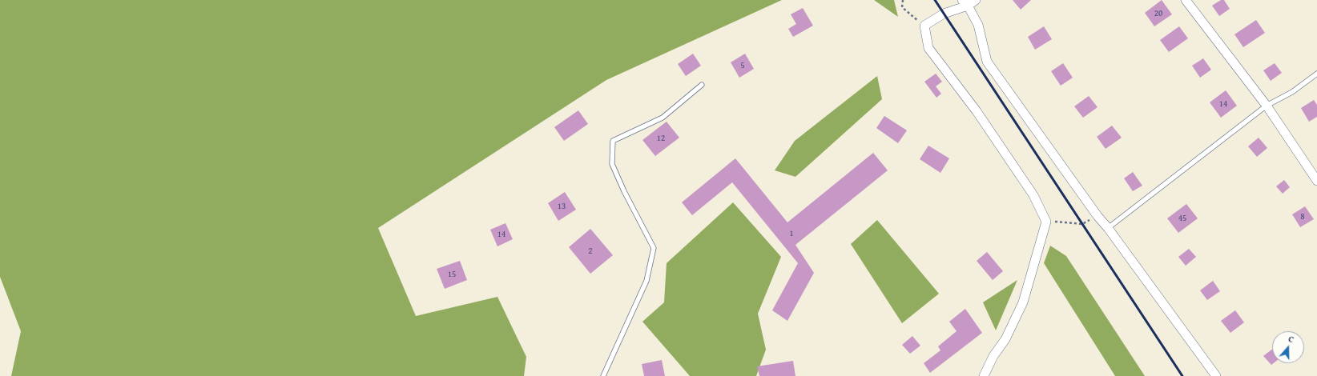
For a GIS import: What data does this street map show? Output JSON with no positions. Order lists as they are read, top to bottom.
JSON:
{
  "house_numbers": [
    "20",
    "5",
    "14",
    "12",
    "13",
    "8",
    "45",
    "1",
    "14",
    "2",
    "15"
  ],
  "north": "top"
}
